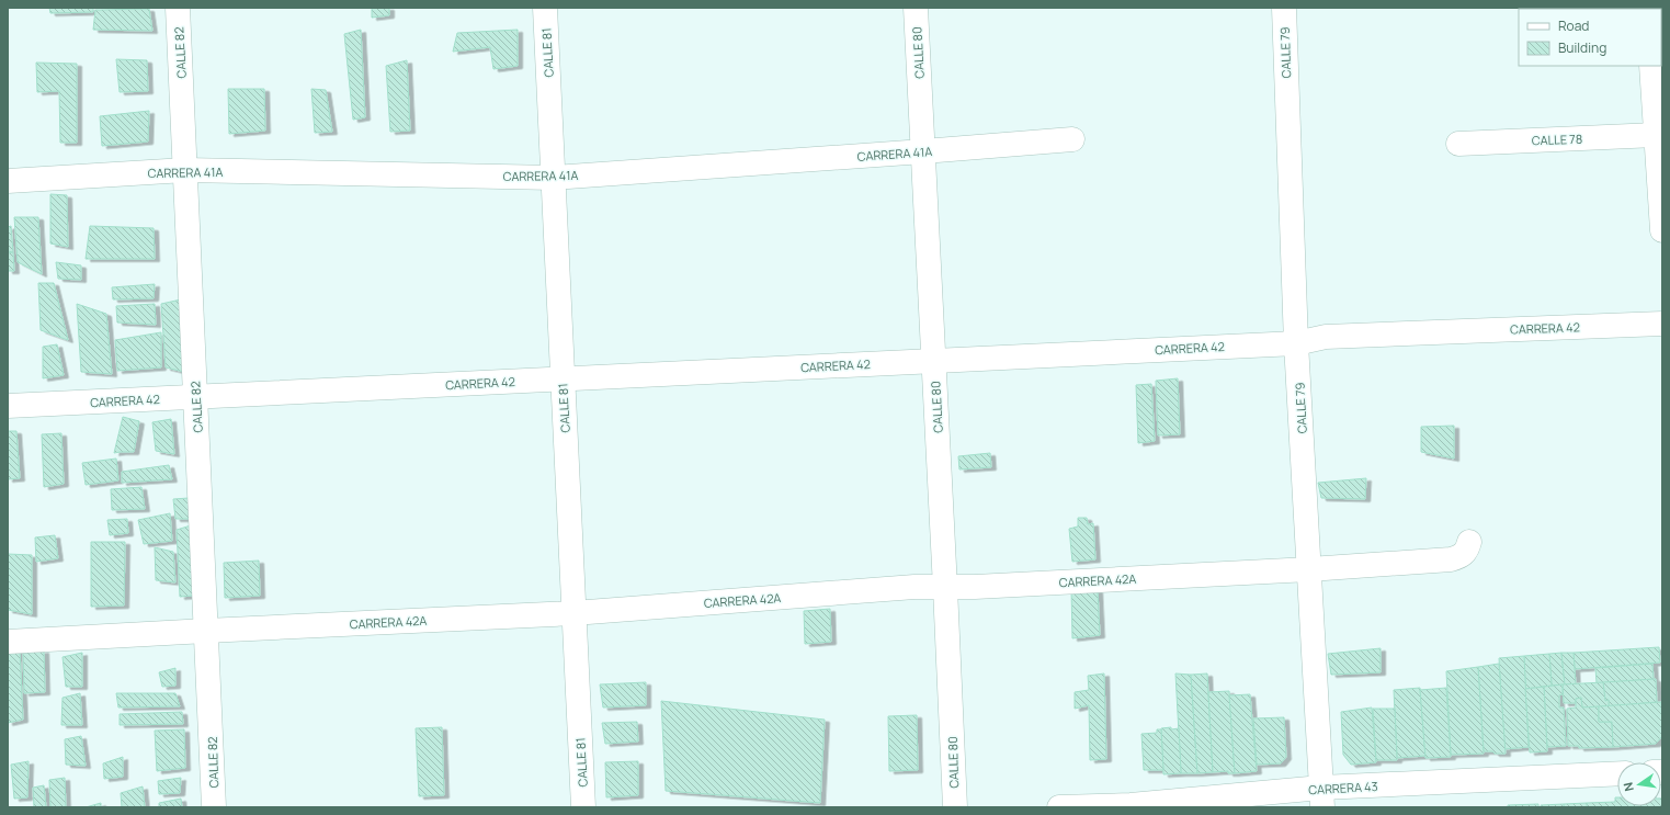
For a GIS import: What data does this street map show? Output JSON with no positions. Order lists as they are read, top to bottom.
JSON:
{
  "streets": {
    "street": [
      "CALLE 82",
      "CALLE 81",
      "CALLE 80",
      "CALLE 79",
      "CALLE 78",
      "CARRERA 41A",
      "CARRERA 42",
      "CARRERA 42A",
      "CARRERA 43"
    ]
  },
  "crossings": [
    ["CALLE 82", "CARRERA 41A"],
    ["CALLE 82", "CARRERA 42"],
    ["CALLE 82", "CARRERA 42A"],
    ["CALLE 81", "CARRERA 41A"],
    ["CALLE 81", "CARRERA 42"],
    ["CALLE 81", "CARRERA 42A"],
    ["CALLE 80", "CARRERA 41A"],
    ["CALLE 80", "CARRERA 42"],
    ["CALLE 80", "CARRERA 42A"],
    ["CALLE 79", "CARRERA 42"],
    ["CALLE 79", "CARRERA 42A"],
    ["CALLE 79", "CARRERA 43"]
  ],
  "legend": ["Road", "Building"],
  "north": "left"
}
